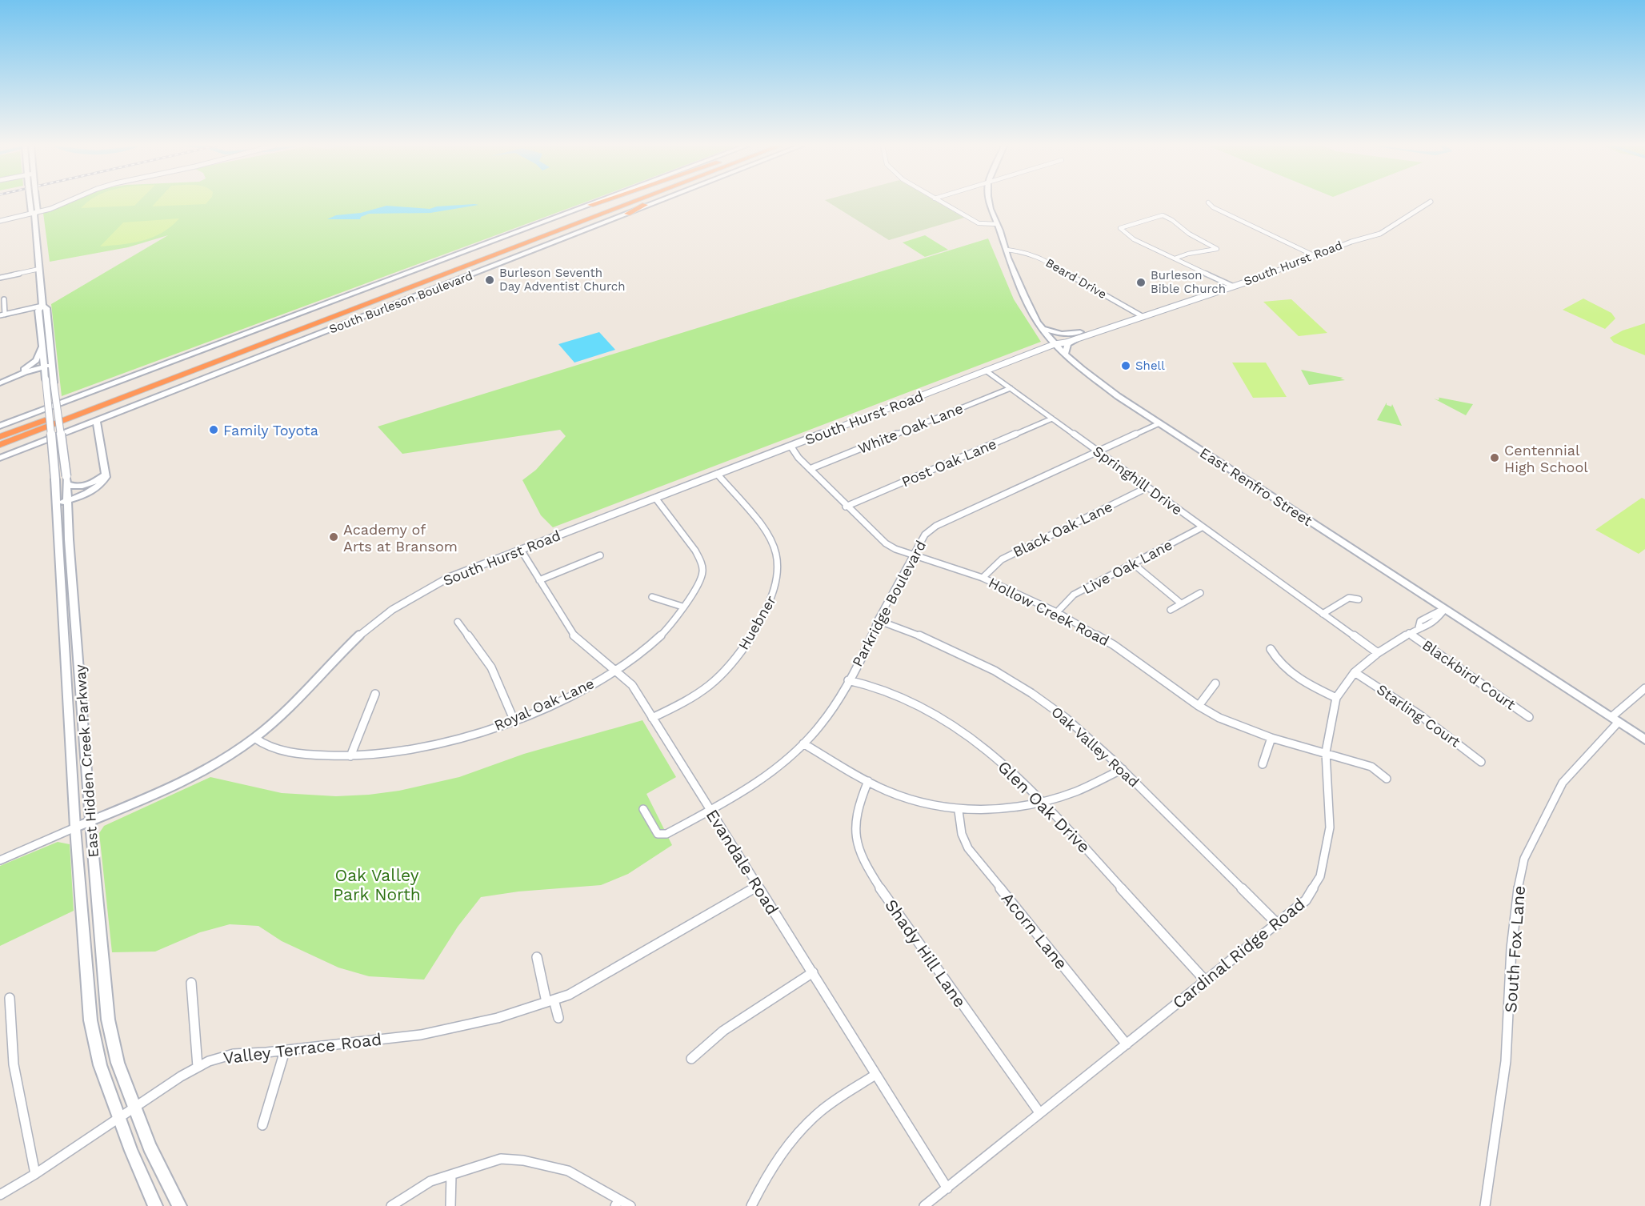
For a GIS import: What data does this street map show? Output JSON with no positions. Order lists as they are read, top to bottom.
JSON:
{
  "streets": {
    "main road": ["South Burleson Boulevard", "East Renfro Street", "East Hidden Creek Parkway"],
    "street": [
      "South Hurst Road",
      "Beard Drive",
      "White Oak Lane",
      "Post Oak Lane",
      "Springhill Drive",
      "Black Oak Lane",
      "Live Oak Lane",
      "Parkridge Boulevard",
      "Hollow Creek Road",
      "Huebner",
      "Blackbird Court",
      "Royal Oak Lane",
      "Starling Court",
      "Oak Valley Road",
      "Glen Oak Drive",
      "Evandale Road",
      "Acorn Lane",
      "South Fox Lane",
      "Shady Hill Lane",
      "Cardinal Ridge Road",
      "Valley Terrace Road"
    ]
  },
  "crossings": [
    ["South Hurst Road", "Beard Drive"],
    ["South Hurst Road", "Springhill Drive"],
    ["South Hurst Road", "East Renfro Street"],
    ["South Hurst Road", "Hollow Creek Road"],
    ["South Hurst Road", "Huebner"],
    ["South Hurst Road", "Royal Oak Lane"],
    ["South Hurst Road", "East Hidden Creek Parkway"],
    ["South Hurst Road", "Evandale Road"],
    ["Beard Drive", "East Renfro Street"],
    ["White Oak Lane", "Springhill Drive"],
    ["White Oak Lane", "Hollow Creek Road"],
    ["Post Oak Lane", "Springhill Drive"],
    ["Post Oak Lane", "Hollow Creek Road"],
    ["Springhill Drive", "Black Oak Lane"],
    ["Springhill Drive", "Live Oak Lane"],
    ["Springhill Drive", "Parkridge Boulevard"],
    ["Springhill Drive", "Cardinal Ridge Road"],
    ["East Renfro Street", "Parkridge Boulevard"],
    ["East Renfro Street", "South Fox Lane"],
    ["East Renfro Street", "Cardinal Ridge Road"],
    ["Black Oak Lane", "Hollow Creek Road"],
    ["Live Oak Lane", "Hollow Creek Road"],
    ["Parkridge Boulevard", "Hollow Creek Road"],
    ["Parkridge Boulevard", "Oak Valley Road"],
    ["Parkridge Boulevard", "Glen Oak Drive"],
    ["Parkridge Boulevard", "Evandale Road"],
    ["Hollow Creek Road", "Cardinal Ridge Road"],
    ["Huebner", "Evandale Road"],
    ["Blackbird Court", "Cardinal Ridge Road"],
    ["Royal Oak Lane", "Evandale Road"],
    ["Starling Court", "Cardinal Ridge Road"],
    ["Oak Valley Road", "Cardinal Ridge Road"],
    ["East Hidden Creek Parkway", "Valley Terrace Road"],
    ["Glen Oak Drive", "Cardinal Ridge Road"],
    ["Evandale Road", "Cardinal Ridge Road"],
    ["Evandale Road", "Valley Terrace Road"],
    ["Acorn Lane", "Cardinal Ridge Road"],
    ["Shady Hill Lane", "Cardinal Ridge Road"]
  ],
  "parks": ["Oak Valley Park North"],
  "places": [
    "Burleson Seventh Day Adventist Church",
    "Burleson Bible Church",
    "Shell",
    "Family Toyota",
    "Centennial High School",
    "Academy of Arts at Bransom"
  ]
}
